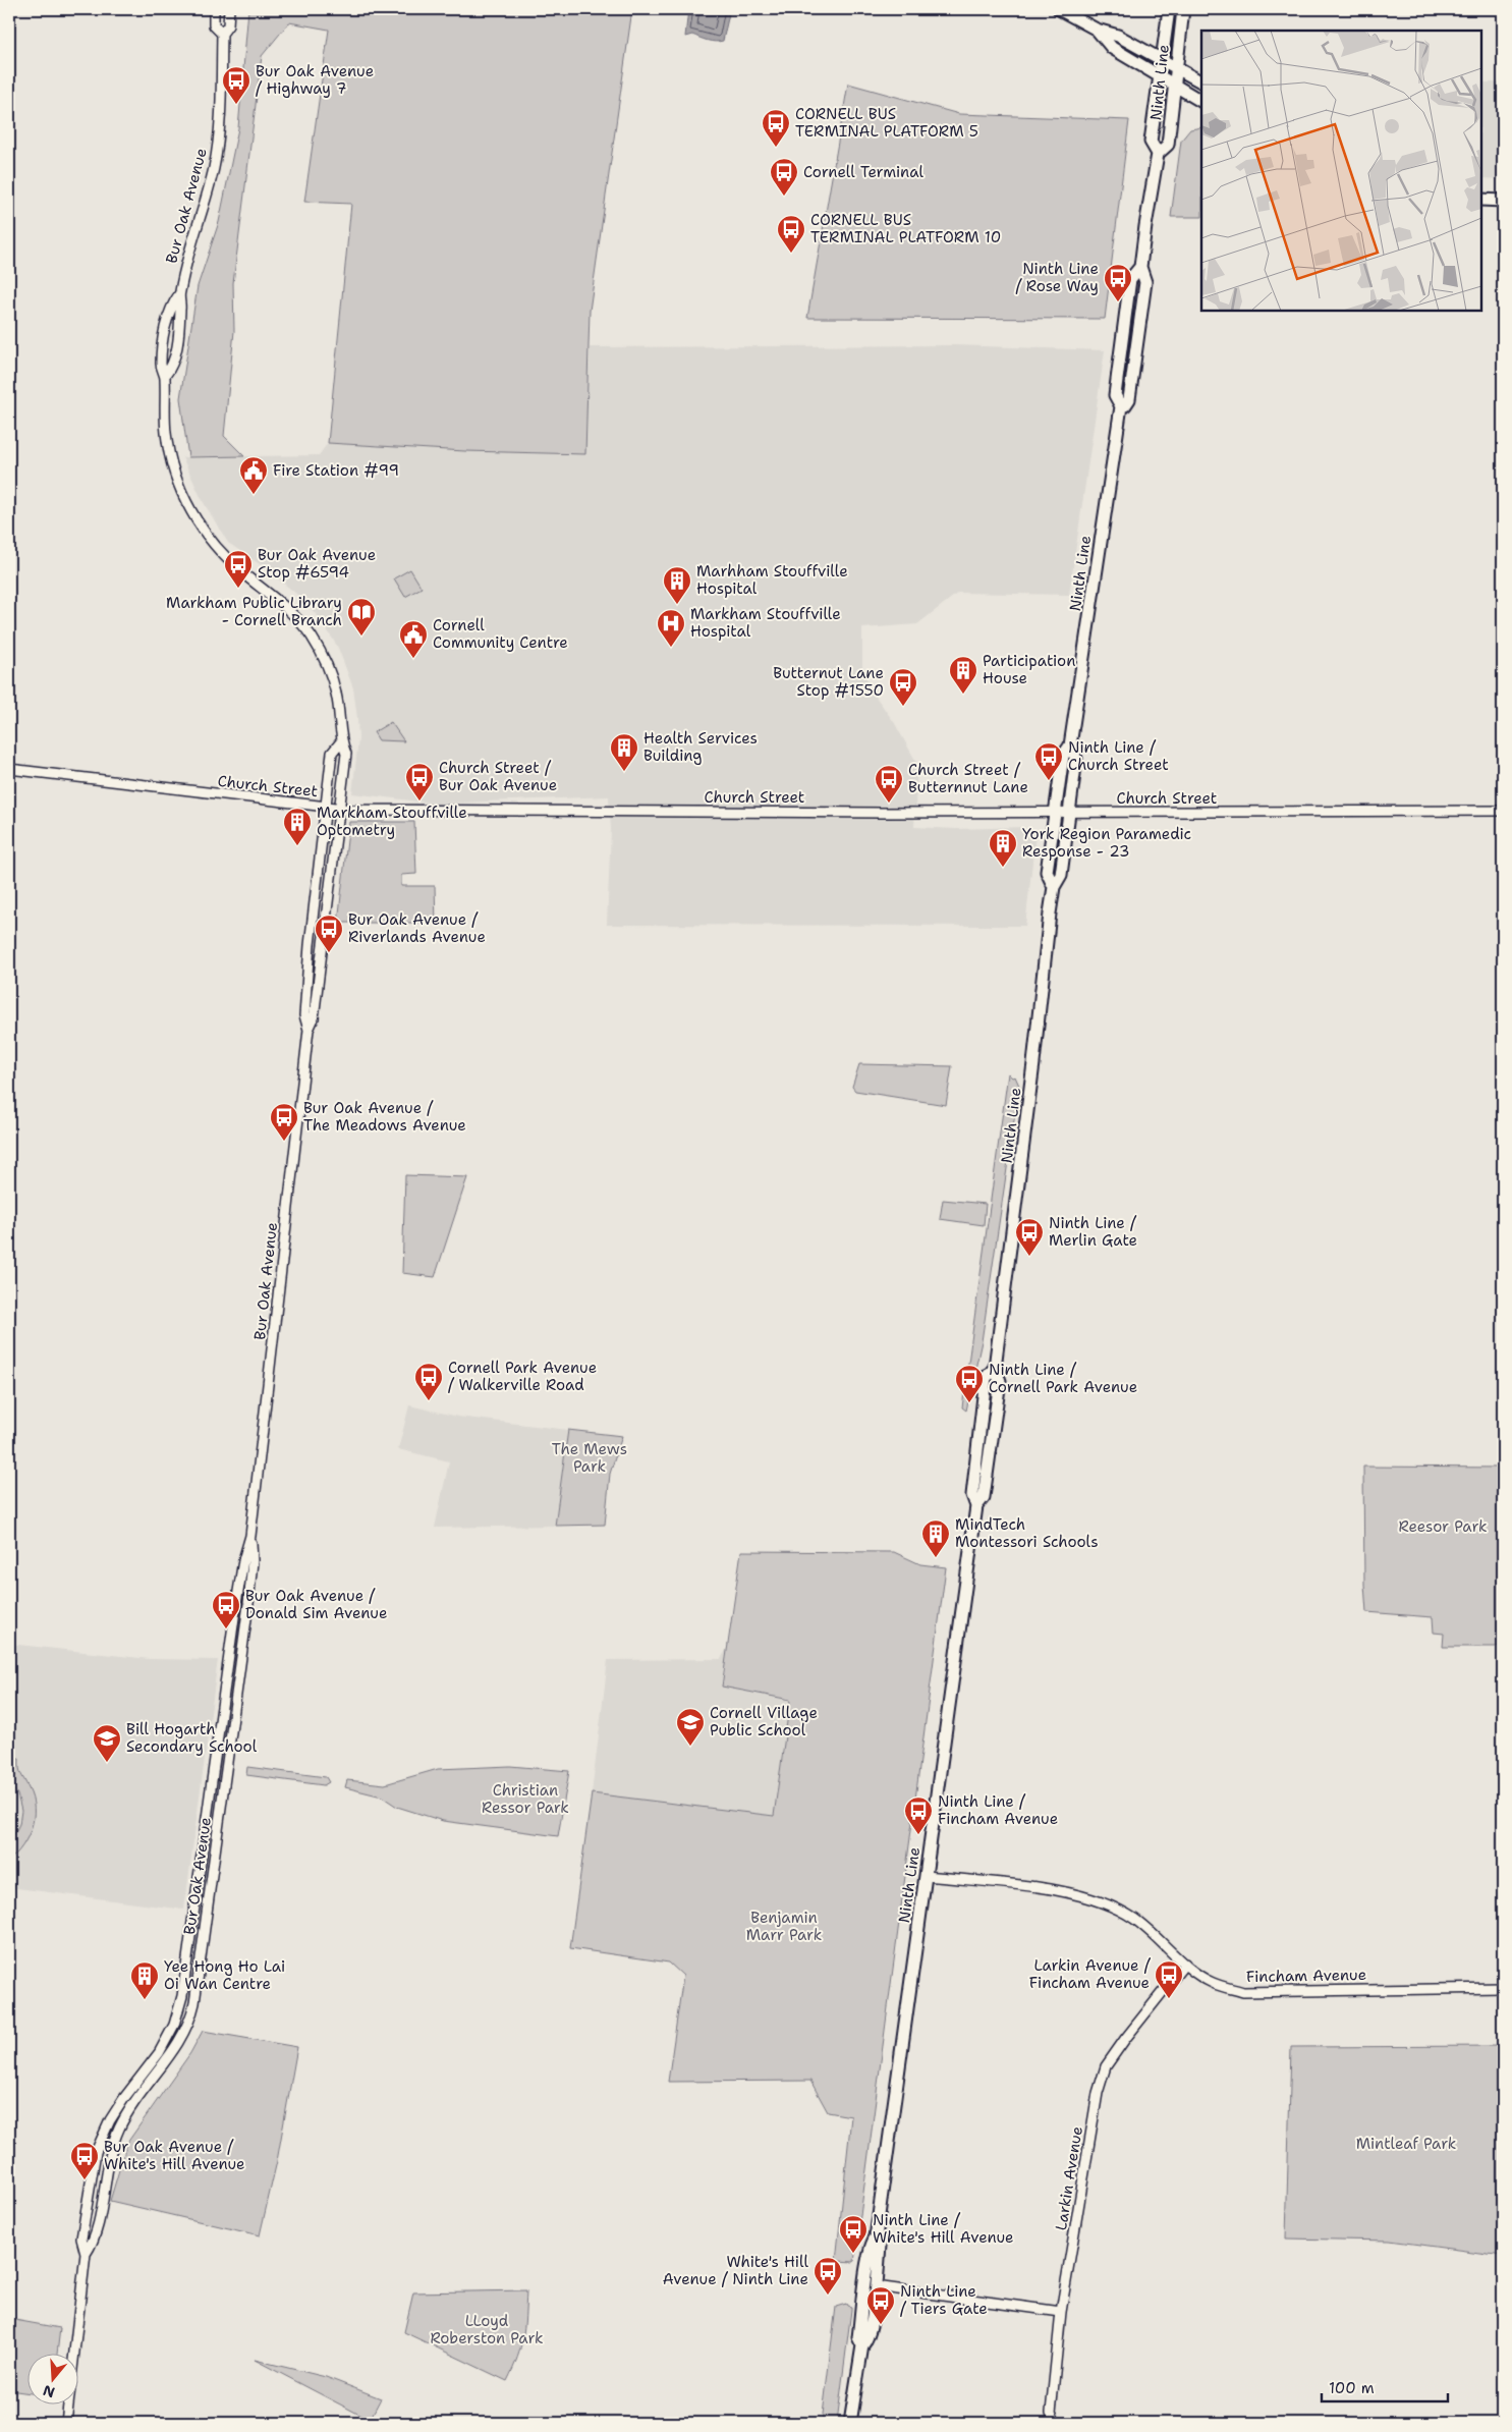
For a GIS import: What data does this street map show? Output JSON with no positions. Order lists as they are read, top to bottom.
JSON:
{
  "streets": {
    "main road": ["Ninth Line"],
    "street": [
      "Bur Oak Avenue",
      "Church Street",
      "Fincham Avenue",
      "Larkin Avenue"
    ]
  },
  "crossings": [
    ["Ninth Line", "Church Street"],
    ["Ninth Line", "Fincham Avenue"],
    ["Bur Oak Avenue", "Church Street"],
    ["Fincham Avenue", "Larkin Avenue"]
  ],
  "parks": [
    "The Mews Park",
    "Reesor Park",
    "Christian Ressor Park",
    "Benjamin Marr Park",
    "Mintleaf Park",
    "LLoyd Roberston Park"
  ],
  "places": {
    "bus stop": [
      "Bur Oak Avenue / Highway 7",
      "CORNELL BUS TERMINAL PLATFORM 5",
      "Cornell Terminal",
      "CORNELL BUS TERMINAL PLATFORM 10",
      "Ninth Line / Rose Way",
      "Bur Oak Avenue Stop #6594",
      "Butternut Lane Stop #1550",
      "Ninth Line / Church Street",
      "Church Street / Bur Oak Avenue",
      "Church Street / Butternnut Lane",
      "Bur Oak Avenue / Riverlands Avenue",
      "Bur Oak Avenue / The Meadows Avenue",
      "Ninth Line / Merlin Gate",
      "Cornell Park Avenue / Walkerville Road",
      "Ninth Line / Cornell Park Avenue",
      "Bur Oak Avenue / Donald Sim Avenue",
      "Ninth Line / Fincham Avenue",
      "Larkin Avenue / Fincham Avenue",
      "Bur Oak Avenue / White's Hill Avenue",
      "Ninth Line / White's Hill Avenue",
      "White's Hill Avenue / Ninth Line",
      "Ninth Line / Tiers Gate"
    ],
    "public building": ["Fire Station #99", "Cornell Community Centre"],
    "building": [
      "Marhham Stouffville Hospital",
      "Participation House",
      "Health Services Building",
      "Markham Stouffville Optometry",
      "York Region Paramedic Response - 23",
      "MindTech Montessori Schools",
      "Yee Hong Ho Lai Oi Wan Centre"
    ],
    "library": ["Markham Public Library - Cornell Branch"],
    "hospital": ["Markham Stouffville Hospital"],
    "school or university": ["Cornell Village Public School", "Bill Hogarth Secondary School"]
  },
  "scale_bar": "100 m",
  "north": "bottom"
}
